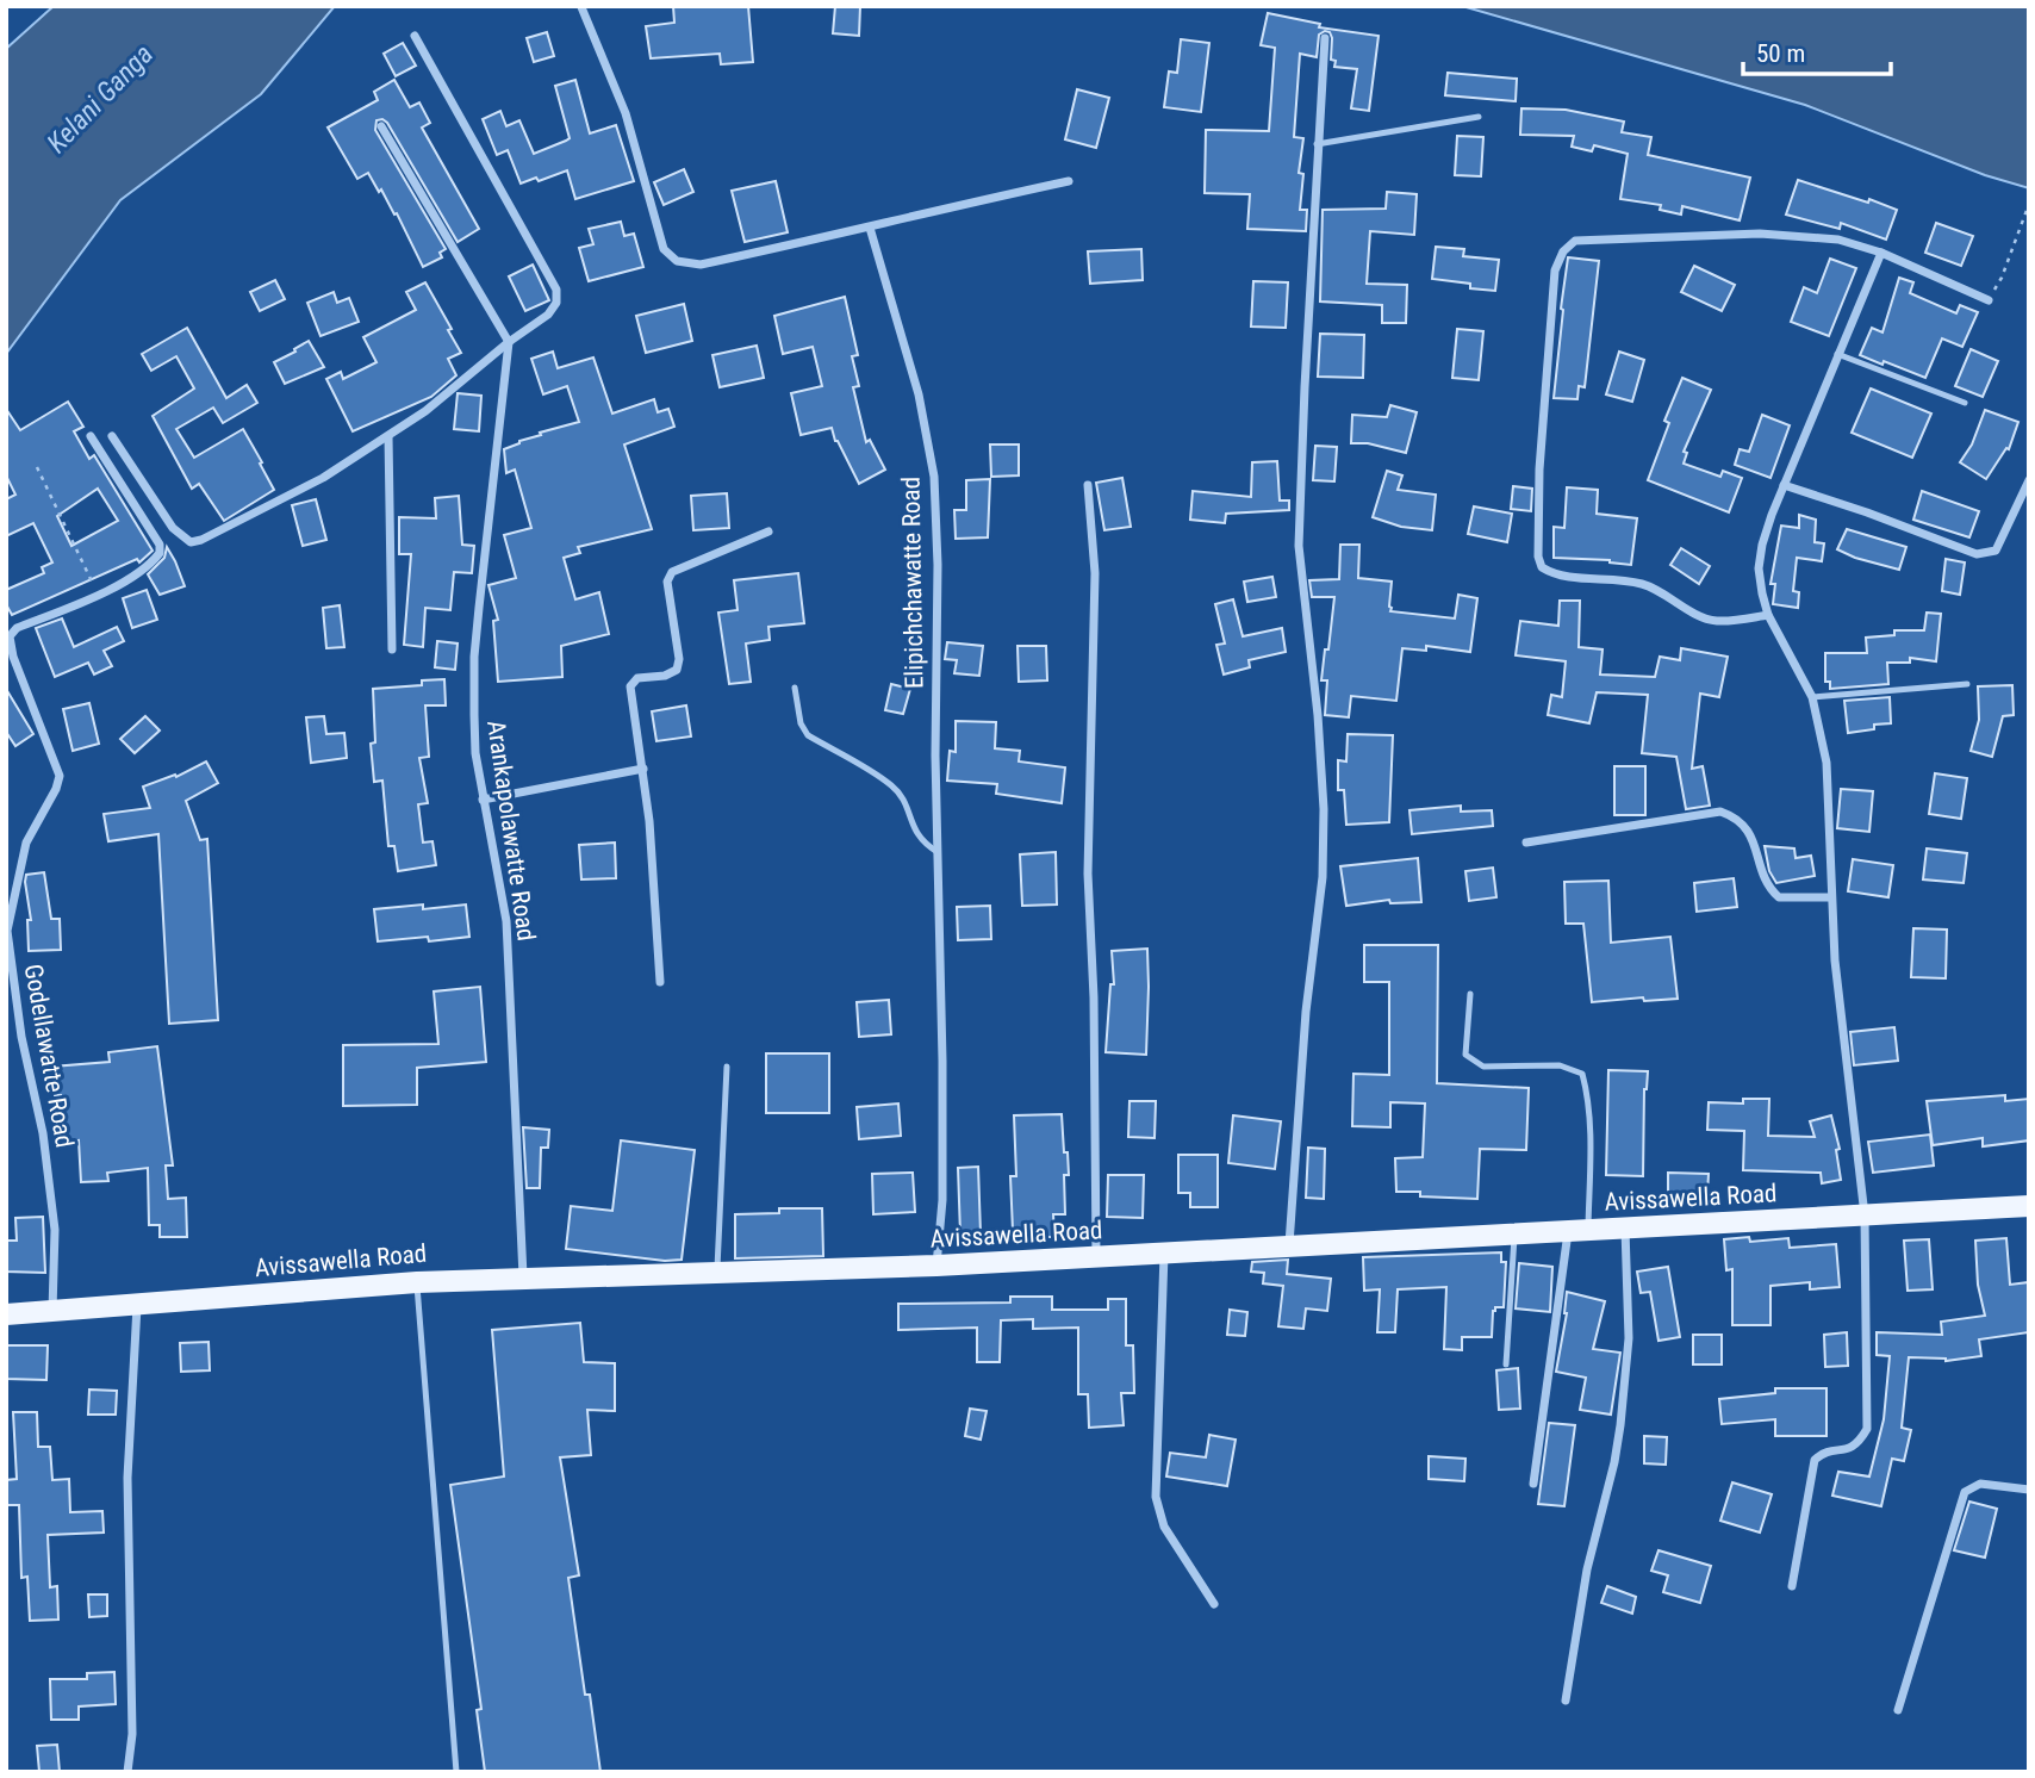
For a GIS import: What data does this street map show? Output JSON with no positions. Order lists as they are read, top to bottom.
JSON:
{
  "streets": {
    "main road": ["Avissawella Road"],
    "street": ["Elipichchawatte Road", "Arankapolawatte Road", "Godellawatte Road"]
  },
  "crossings": [
    ["Elipichchawatte Road", "Avissawella Road"],
    ["Arankapolawatte Road", "Avissawella Road"],
    ["Godellawatte Road", "Avissawella Road"]
  ],
  "water": ["Kelani Ganga"],
  "scale_bar": "50 m"
}
